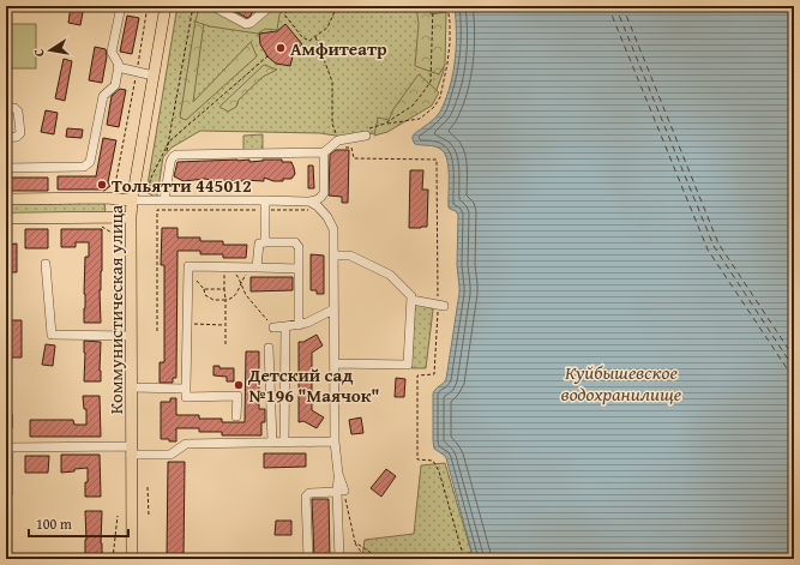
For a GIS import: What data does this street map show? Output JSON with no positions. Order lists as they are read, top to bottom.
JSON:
{
  "streets": {
    "main road": ["Коммунистическая улица"]
  },
  "water": ["Куйбышевское водохранилище"],
  "places": ["Амфитеатр", "Тольятти 445012", "Детский сад №196 \"Маячок\""],
  "scale_bar": "100 m",
  "north": "left"
}
